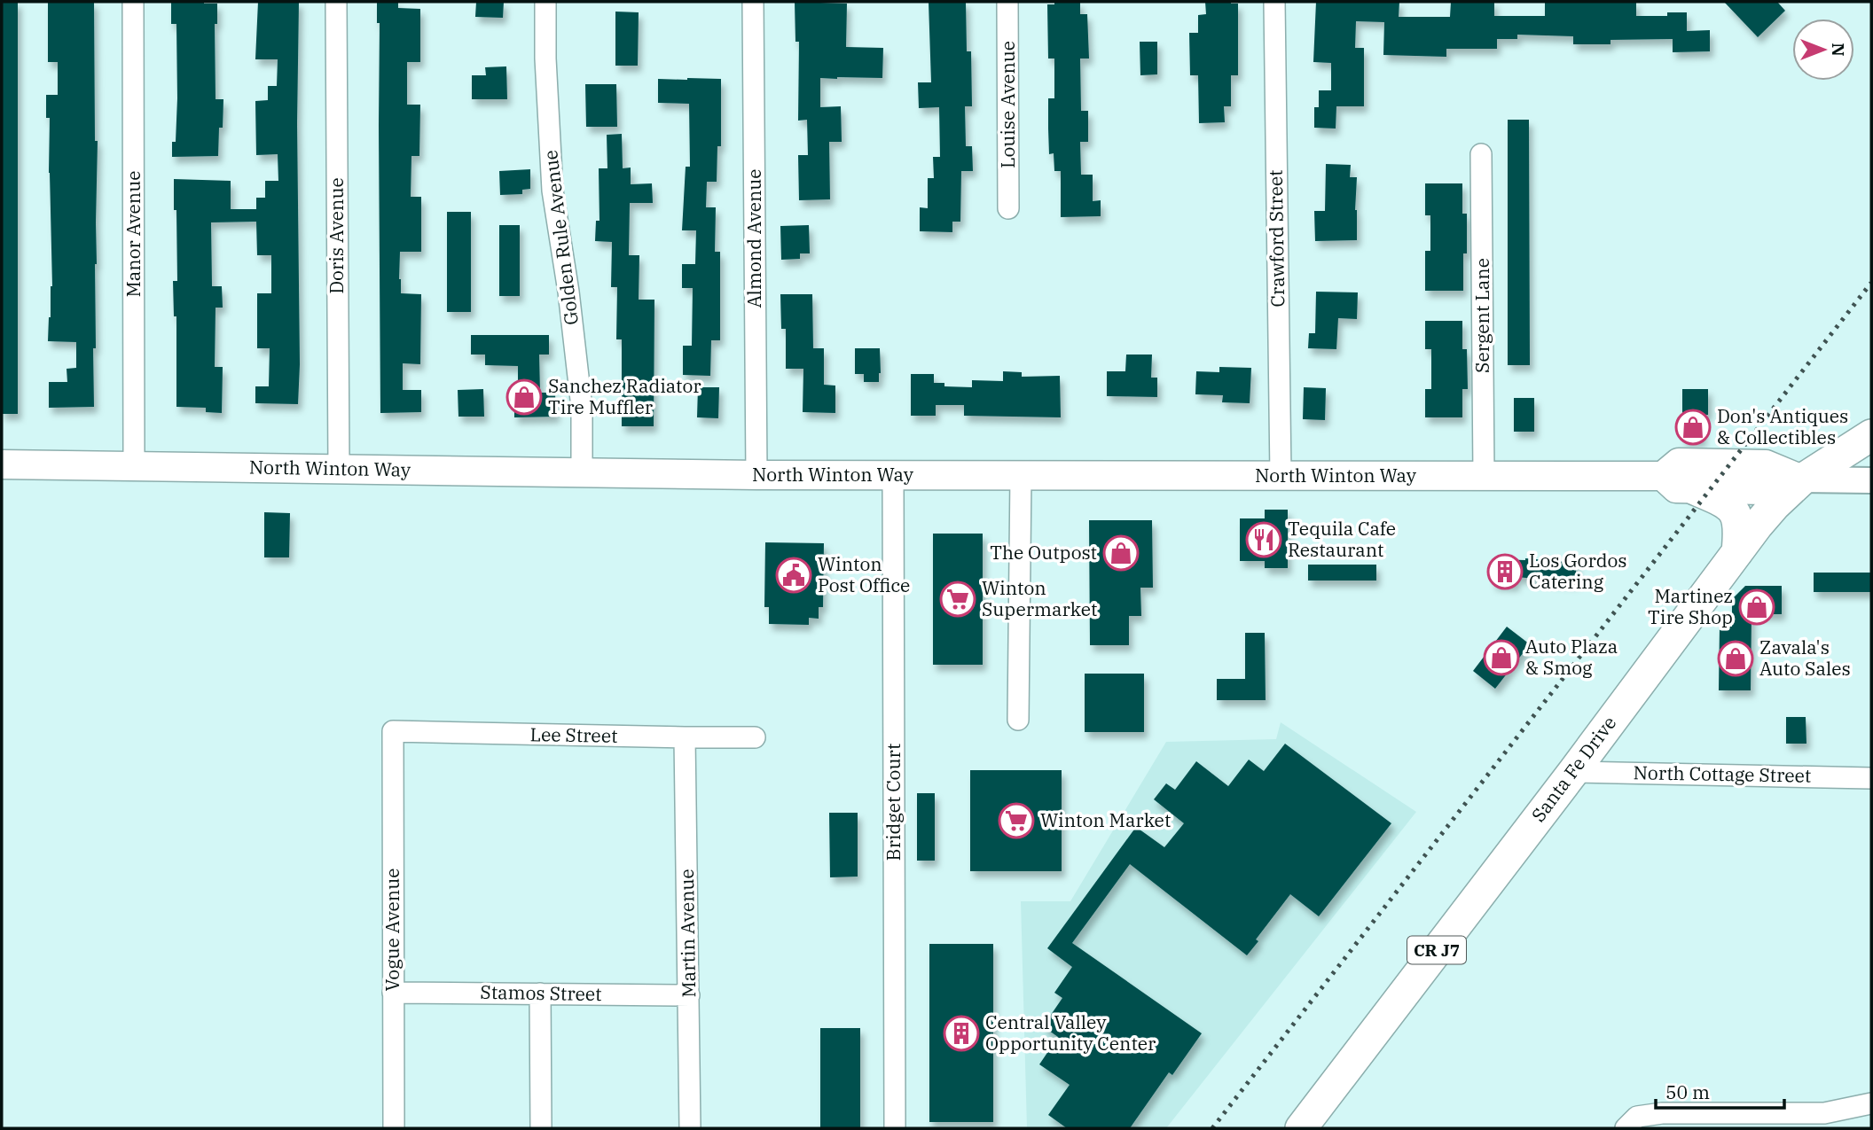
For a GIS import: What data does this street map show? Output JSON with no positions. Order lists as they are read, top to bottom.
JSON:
{
  "streets": {
    "main road": ["North Winton Way", "Santa Fe Drive", "CR J7"],
    "street": [
      "Louise Avenue",
      "Manor Avenue",
      "Doris Avenue",
      "Golden Rule Avenue",
      "Almond Avenue",
      "Crawford Street",
      "Sergent Lane",
      "Lee Street",
      "North Cottage Street",
      "Bridget Court",
      "Vogue Avenue",
      "Martin Avenue",
      "Stamos Street"
    ]
  },
  "crossings": [
    ["Manor Avenue", "North Winton Way"],
    ["Doris Avenue", "North Winton Way"],
    ["Golden Rule Avenue", "North Winton Way"],
    ["Almond Avenue", "North Winton Way"],
    ["Crawford Street", "North Winton Way"],
    ["Sergent Lane", "North Winton Way"],
    ["North Winton Way", "Santa Fe Drive"],
    ["North Winton Way", "Bridget Court"],
    ["Lee Street", "Vogue Avenue"],
    ["Lee Street", "Martin Avenue"],
    ["Santa Fe Drive", "North Cottage Street"],
    ["Vogue Avenue", "Stamos Street"],
    ["Martin Avenue", "Stamos Street"]
  ],
  "places": {
    "shop": [
      "Sanchez Radiator Tire Muffler",
      "Don's Antiques & Collectibles",
      "The Outpost",
      "Martinez Tire Shop",
      "Auto Plaza & Smog",
      "Zavala's Auto Sales"
    ],
    "restaurant": ["Tequila Cafe Restaurant"],
    "building": ["Los Gordos Catering", "Central Valley Opportunity Center"],
    "public building": ["Winton Post Office"],
    "supermarket": ["Winton Supermarket", "Winton Market"]
  },
  "scale_bar": "50 m",
  "north": "right"
}
